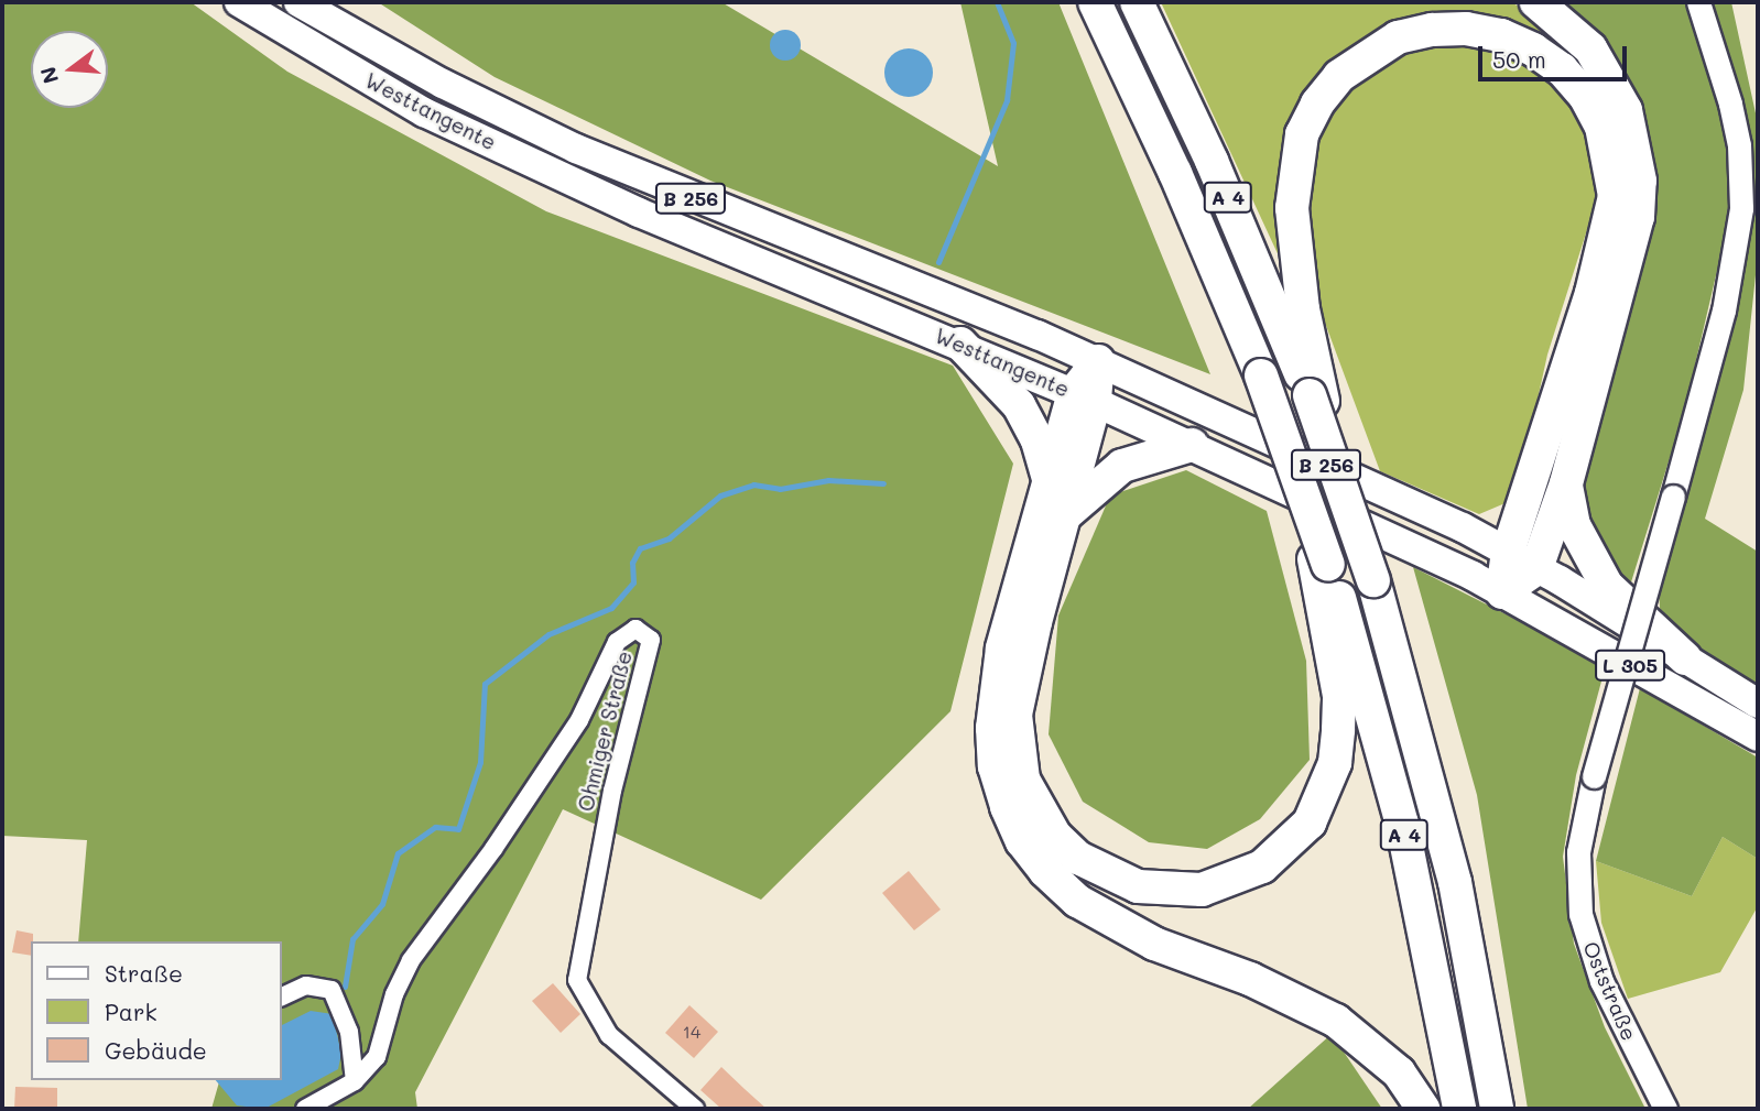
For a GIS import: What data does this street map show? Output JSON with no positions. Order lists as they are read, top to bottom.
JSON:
{
  "streets": {
    "highway": ["A 4"],
    "main road": ["Westtangente", "B 256", "L 305"],
    "street": ["Ohmiger Straße", "Oststraße"]
  },
  "house_numbers": ["14"],
  "legend": ["Straße", "Park", "Gebäude"],
  "scale_bar": "50 m",
  "north": "left"
}
